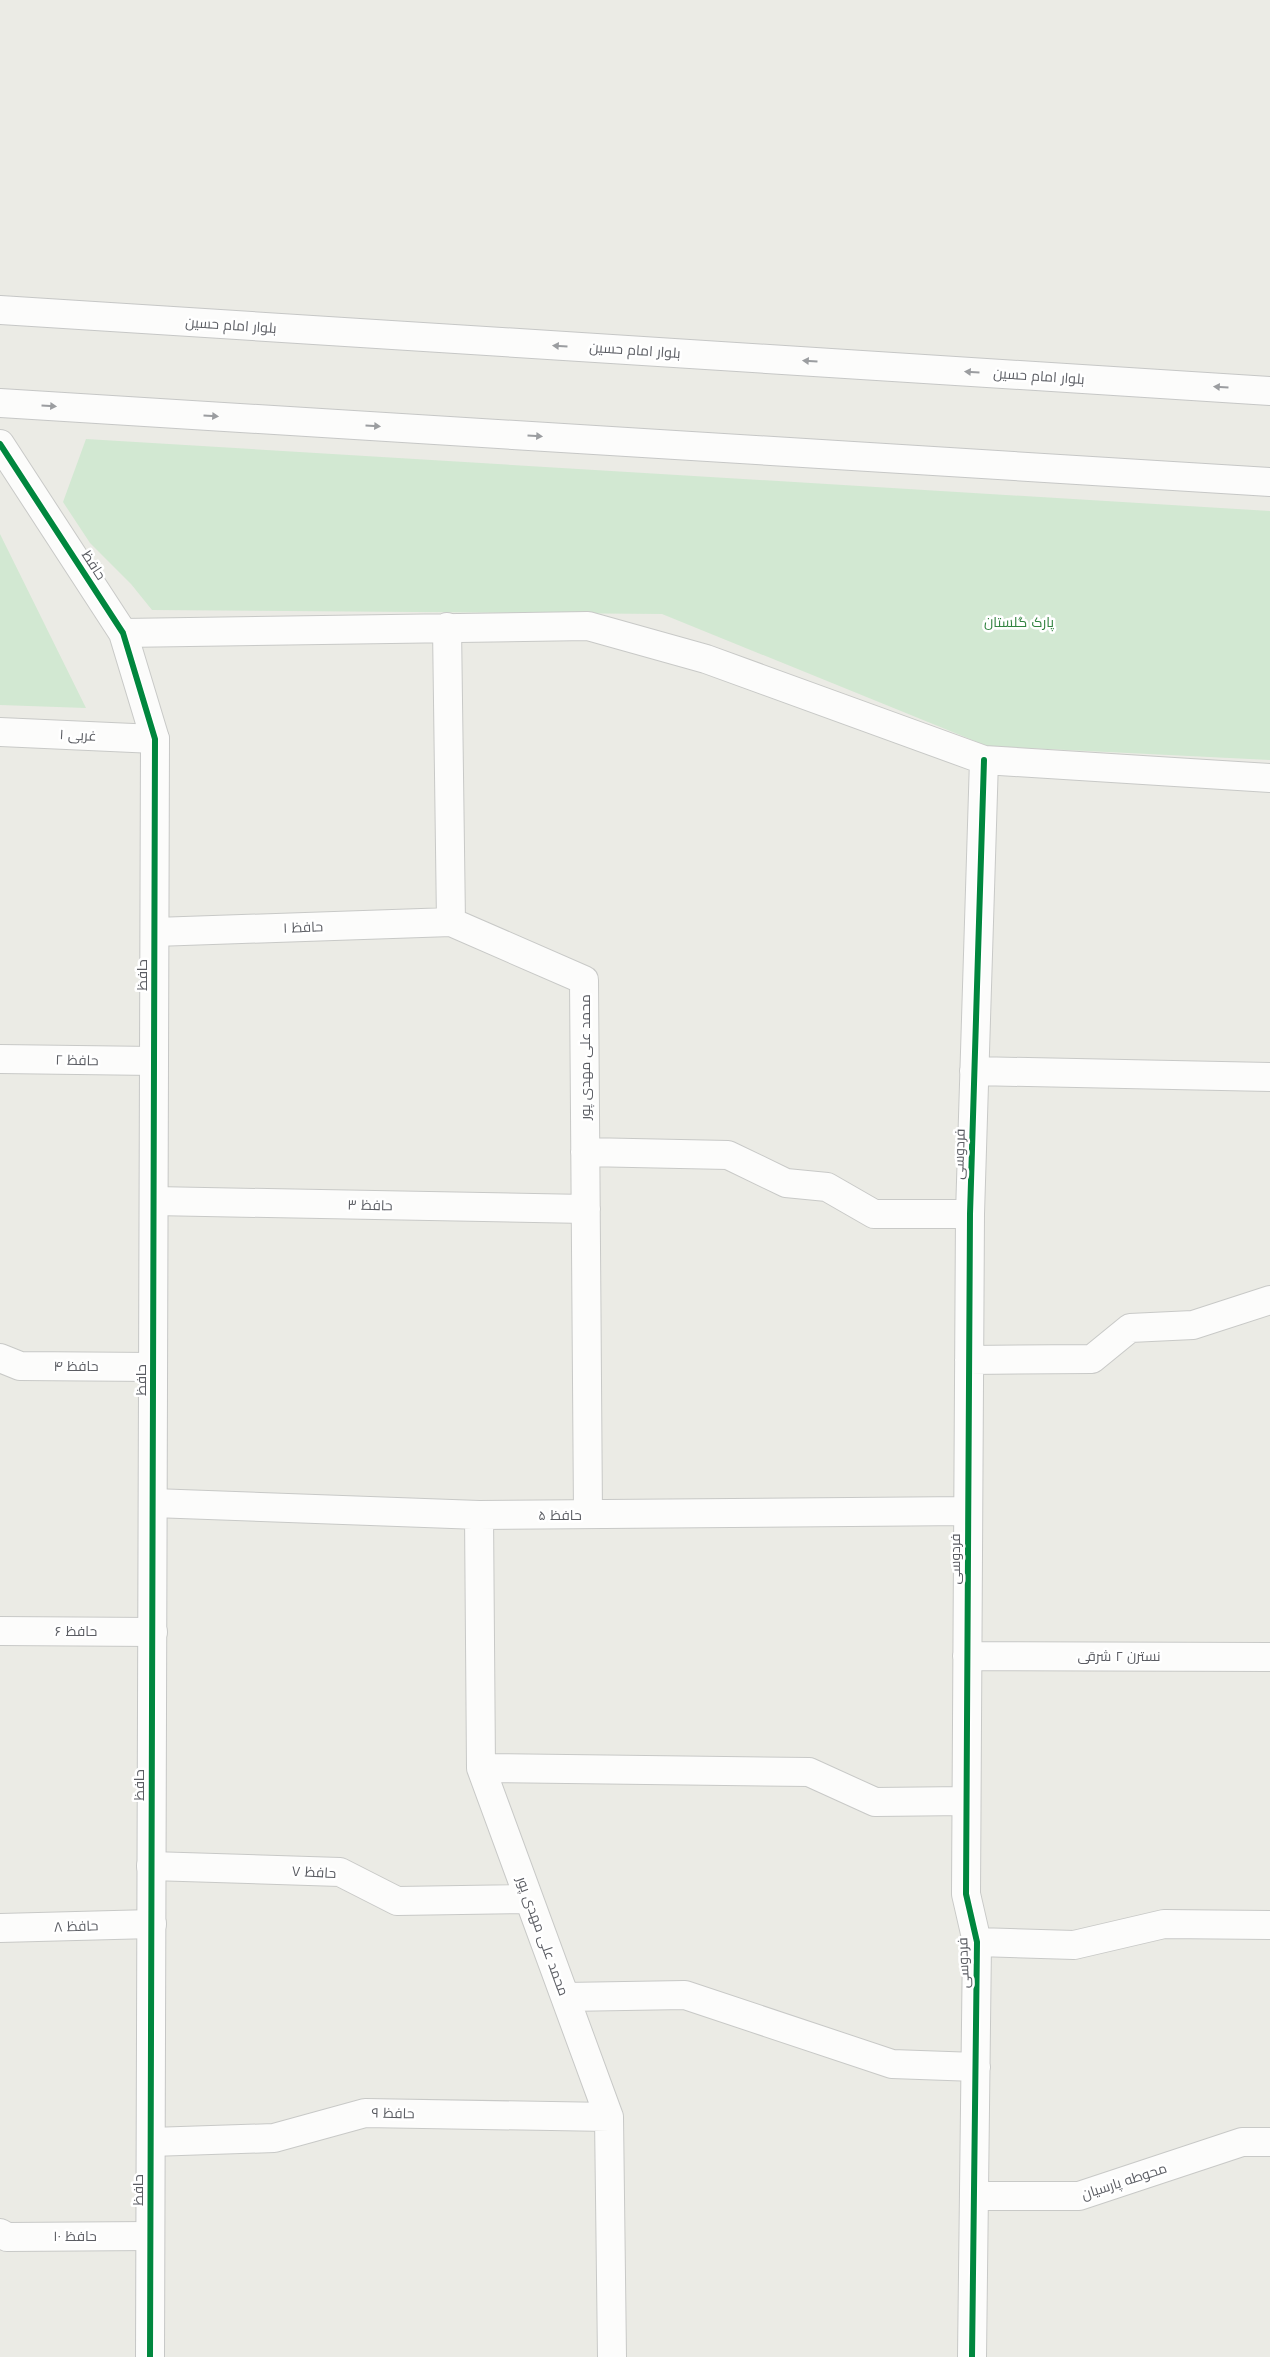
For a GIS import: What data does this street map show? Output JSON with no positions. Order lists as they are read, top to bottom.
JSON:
{
  "streets": {
    "street": [
      "بلوار امام حسین",
      "حافظ",
      "۱ غربی",
      "حافظ ۱",
      "محمد علی مهدی پور",
      "حافظ ۲",
      "فردوسی",
      "حافظ ۳",
      "حافظ ۴",
      "حافظ ۵",
      "حافظ ۶",
      "نسترن ۲ شرقی",
      "حافظ ۷",
      "حافظ ۸",
      "حافظ ۹",
      "محوطه پارسیان",
      "حافظ ۱۰"
    ]
  },
  "crossings": [
    ["حافظ", "۱ غربی"],
    ["حافظ", "حافظ ۱"],
    ["حافظ", "حافظ ۲"],
    ["حافظ", "حافظ ۳"],
    ["حافظ", "حافظ ۴"],
    ["حافظ", "حافظ ۵"],
    ["حافظ", "حافظ ۶"],
    ["حافظ", "حافظ ۷"],
    ["حافظ", "حافظ ۸"],
    ["حافظ", "حافظ ۹"],
    ["حافظ", "حافظ ۱۰"],
    ["حافظ ۱", "محمد علی مهدی پور"],
    ["محمد علی مهدی پور", "حافظ ۳"],
    ["محمد علی مهدی پور", "حافظ ۵"],
    ["محمد علی مهدی پور", "حافظ ۷"],
    ["محمد علی مهدی پور", "حافظ ۹"],
    ["فردوسی", "حافظ ۵"],
    ["فردوسی", "نسترن ۲ شرقی"],
    ["فردوسی", "محوطه پارسیان"]
  ],
  "parks": ["پارک گلستان"]
}
